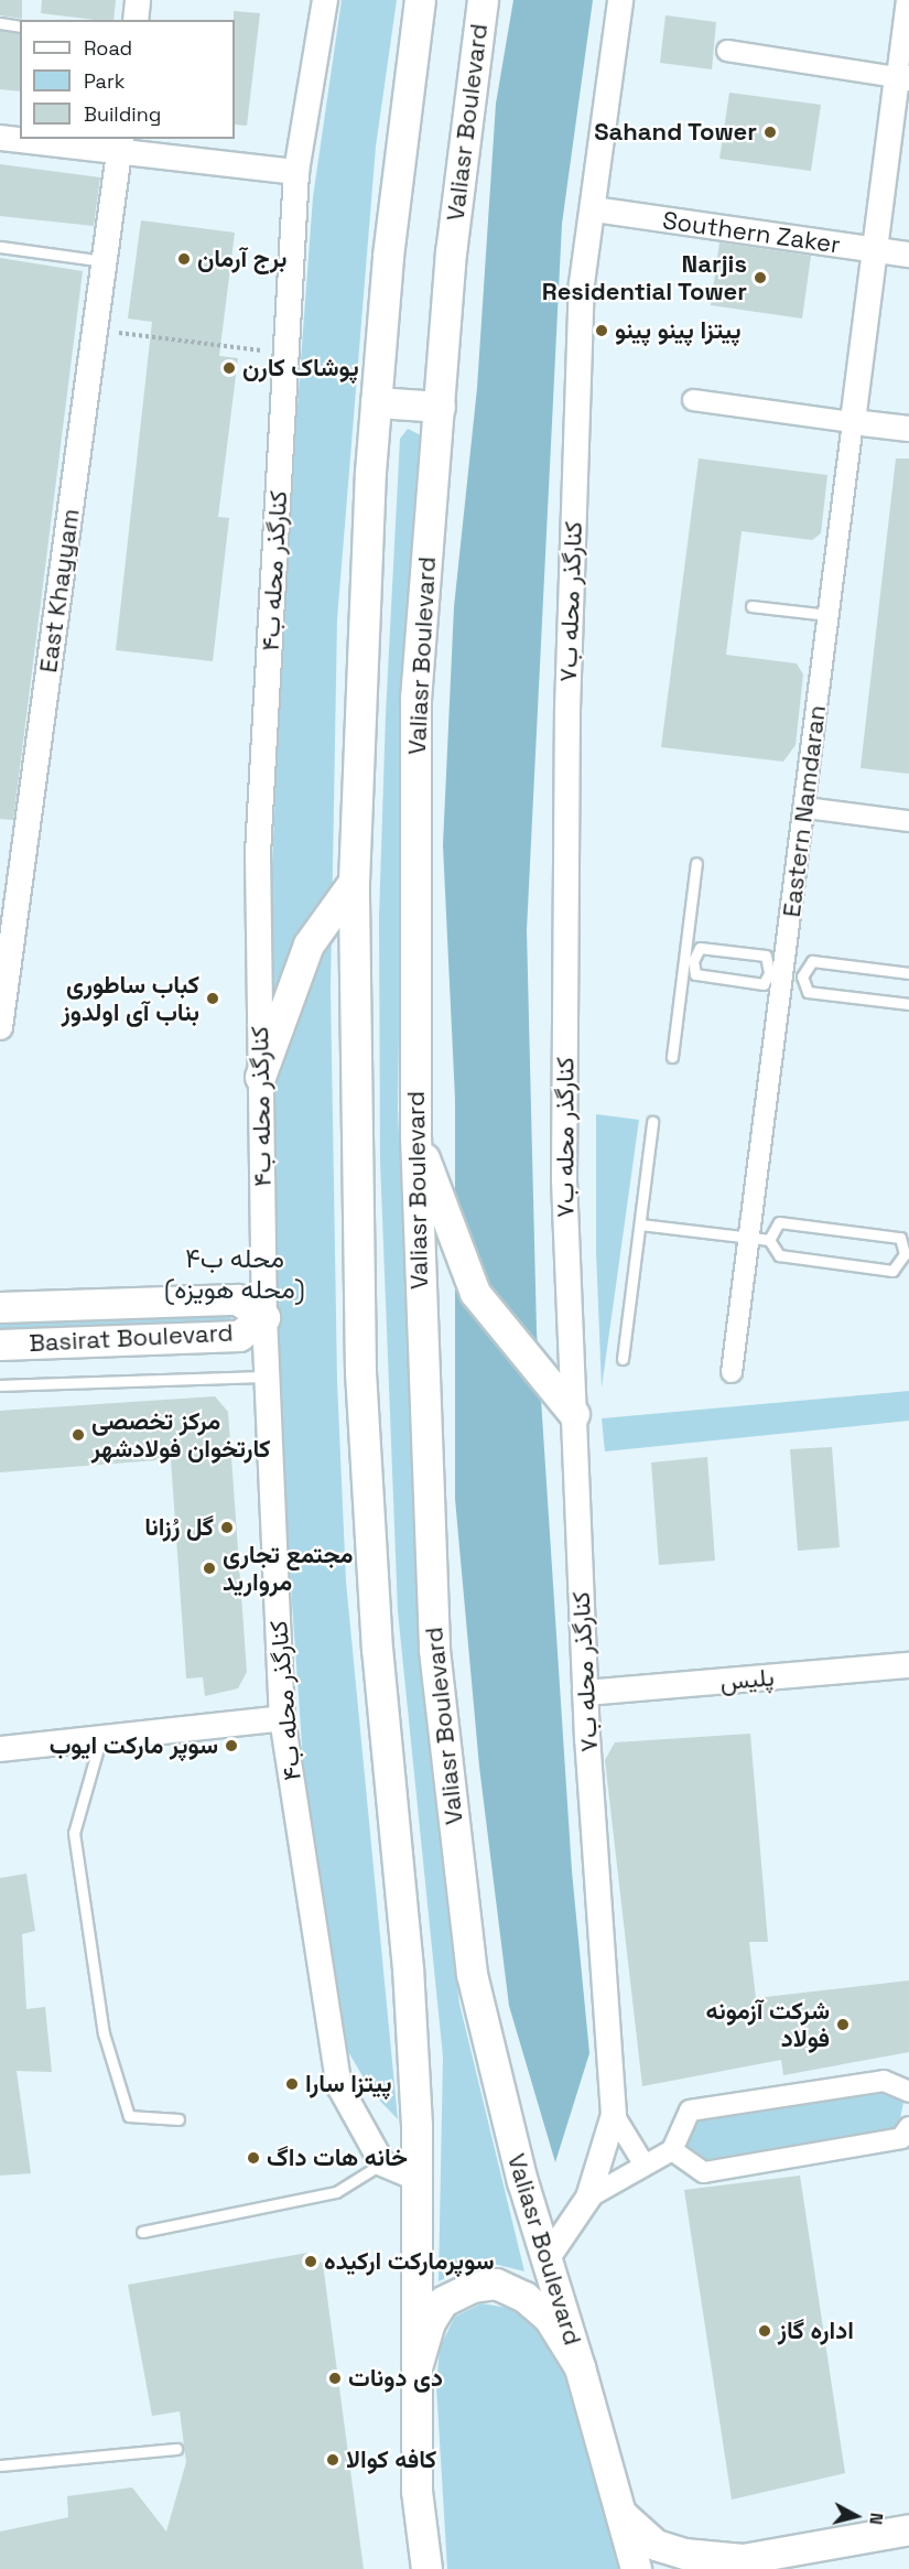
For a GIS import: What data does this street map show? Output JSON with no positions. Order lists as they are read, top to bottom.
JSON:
{
  "streets": {
    "main road": ["Valiasr Boulevard", "Basirat Boulevard"],
    "street": [
      "Southern Zaker",
      "کنارگذر محله ب۴",
      "East Khayyam",
      "کنارگذر محله ب۷",
      "Eastern Namdaran",
      "پلیس"
    ]
  },
  "crossings": [
    ["Valiasr Boulevard", "کنارگذر محله ب۷"],
    ["Southern Zaker", "کنارگذر محله ب۷"],
    ["Southern Zaker", "Eastern Namdaran"],
    ["کنارگذر محله ب۴", "Basirat Boulevard"],
    ["کنارگذر محله ب۷", "پلیس"]
  ],
  "districts": ["محله ب۴ (محله هویزه)"],
  "places": [
    "Sahand Tower",
    "برج آرمان",
    "Narjis Residential Tower",
    "پیتزا پینو پینو",
    "پوشاک کارن",
    "کباب ساطوری بناب آی اولدوز",
    "مرکز تخصصی کارتخوان فولادشهر",
    "گل رُزانا",
    "مجتمع تجاری مروارید",
    "سوپر مارکت ایوب",
    "شرکت آزمونه فولاد",
    "پیتزا سارا",
    "خانه هات داگ",
    "سوپرمارکت ارکیده",
    "اداره گاز",
    "دی دونات",
    "کافه کوالا"
  ],
  "legend": ["Road", "Park", "Building"],
  "north": "right"
}
